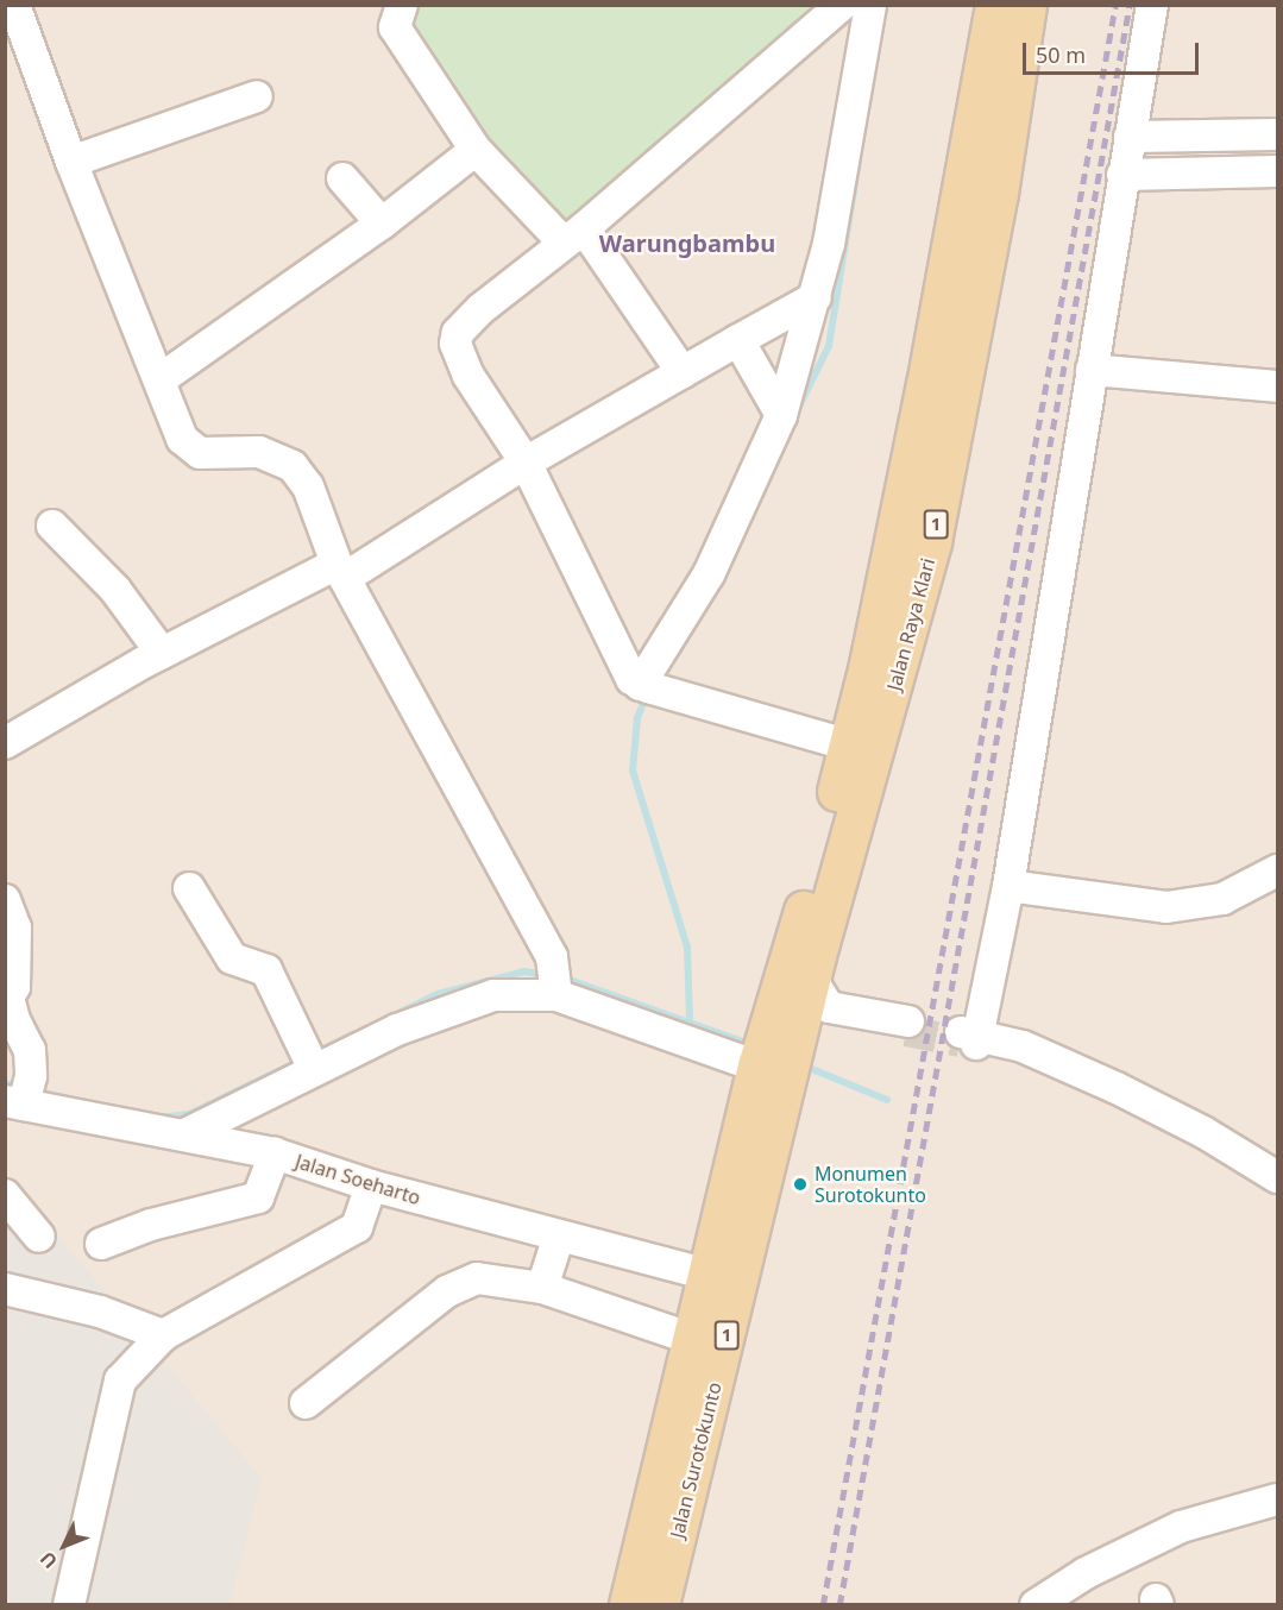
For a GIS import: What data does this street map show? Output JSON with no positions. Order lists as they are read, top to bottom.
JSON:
{
  "streets": {
    "main road": ["1", "Jalan Raya Klari", "Jalan Surotokunto"],
    "street": ["Jalan Soeharto"]
  },
  "crossings": [
    ["Jalan Raya Klari", "Jalan Surotokunto"],
    ["Jalan Soeharto", "Jalan Surotokunto"]
  ],
  "districts": ["Warungbambu"],
  "places": ["Monumen Surotokunto"],
  "scale_bar": "50 m",
  "north": "bottom left"
}
